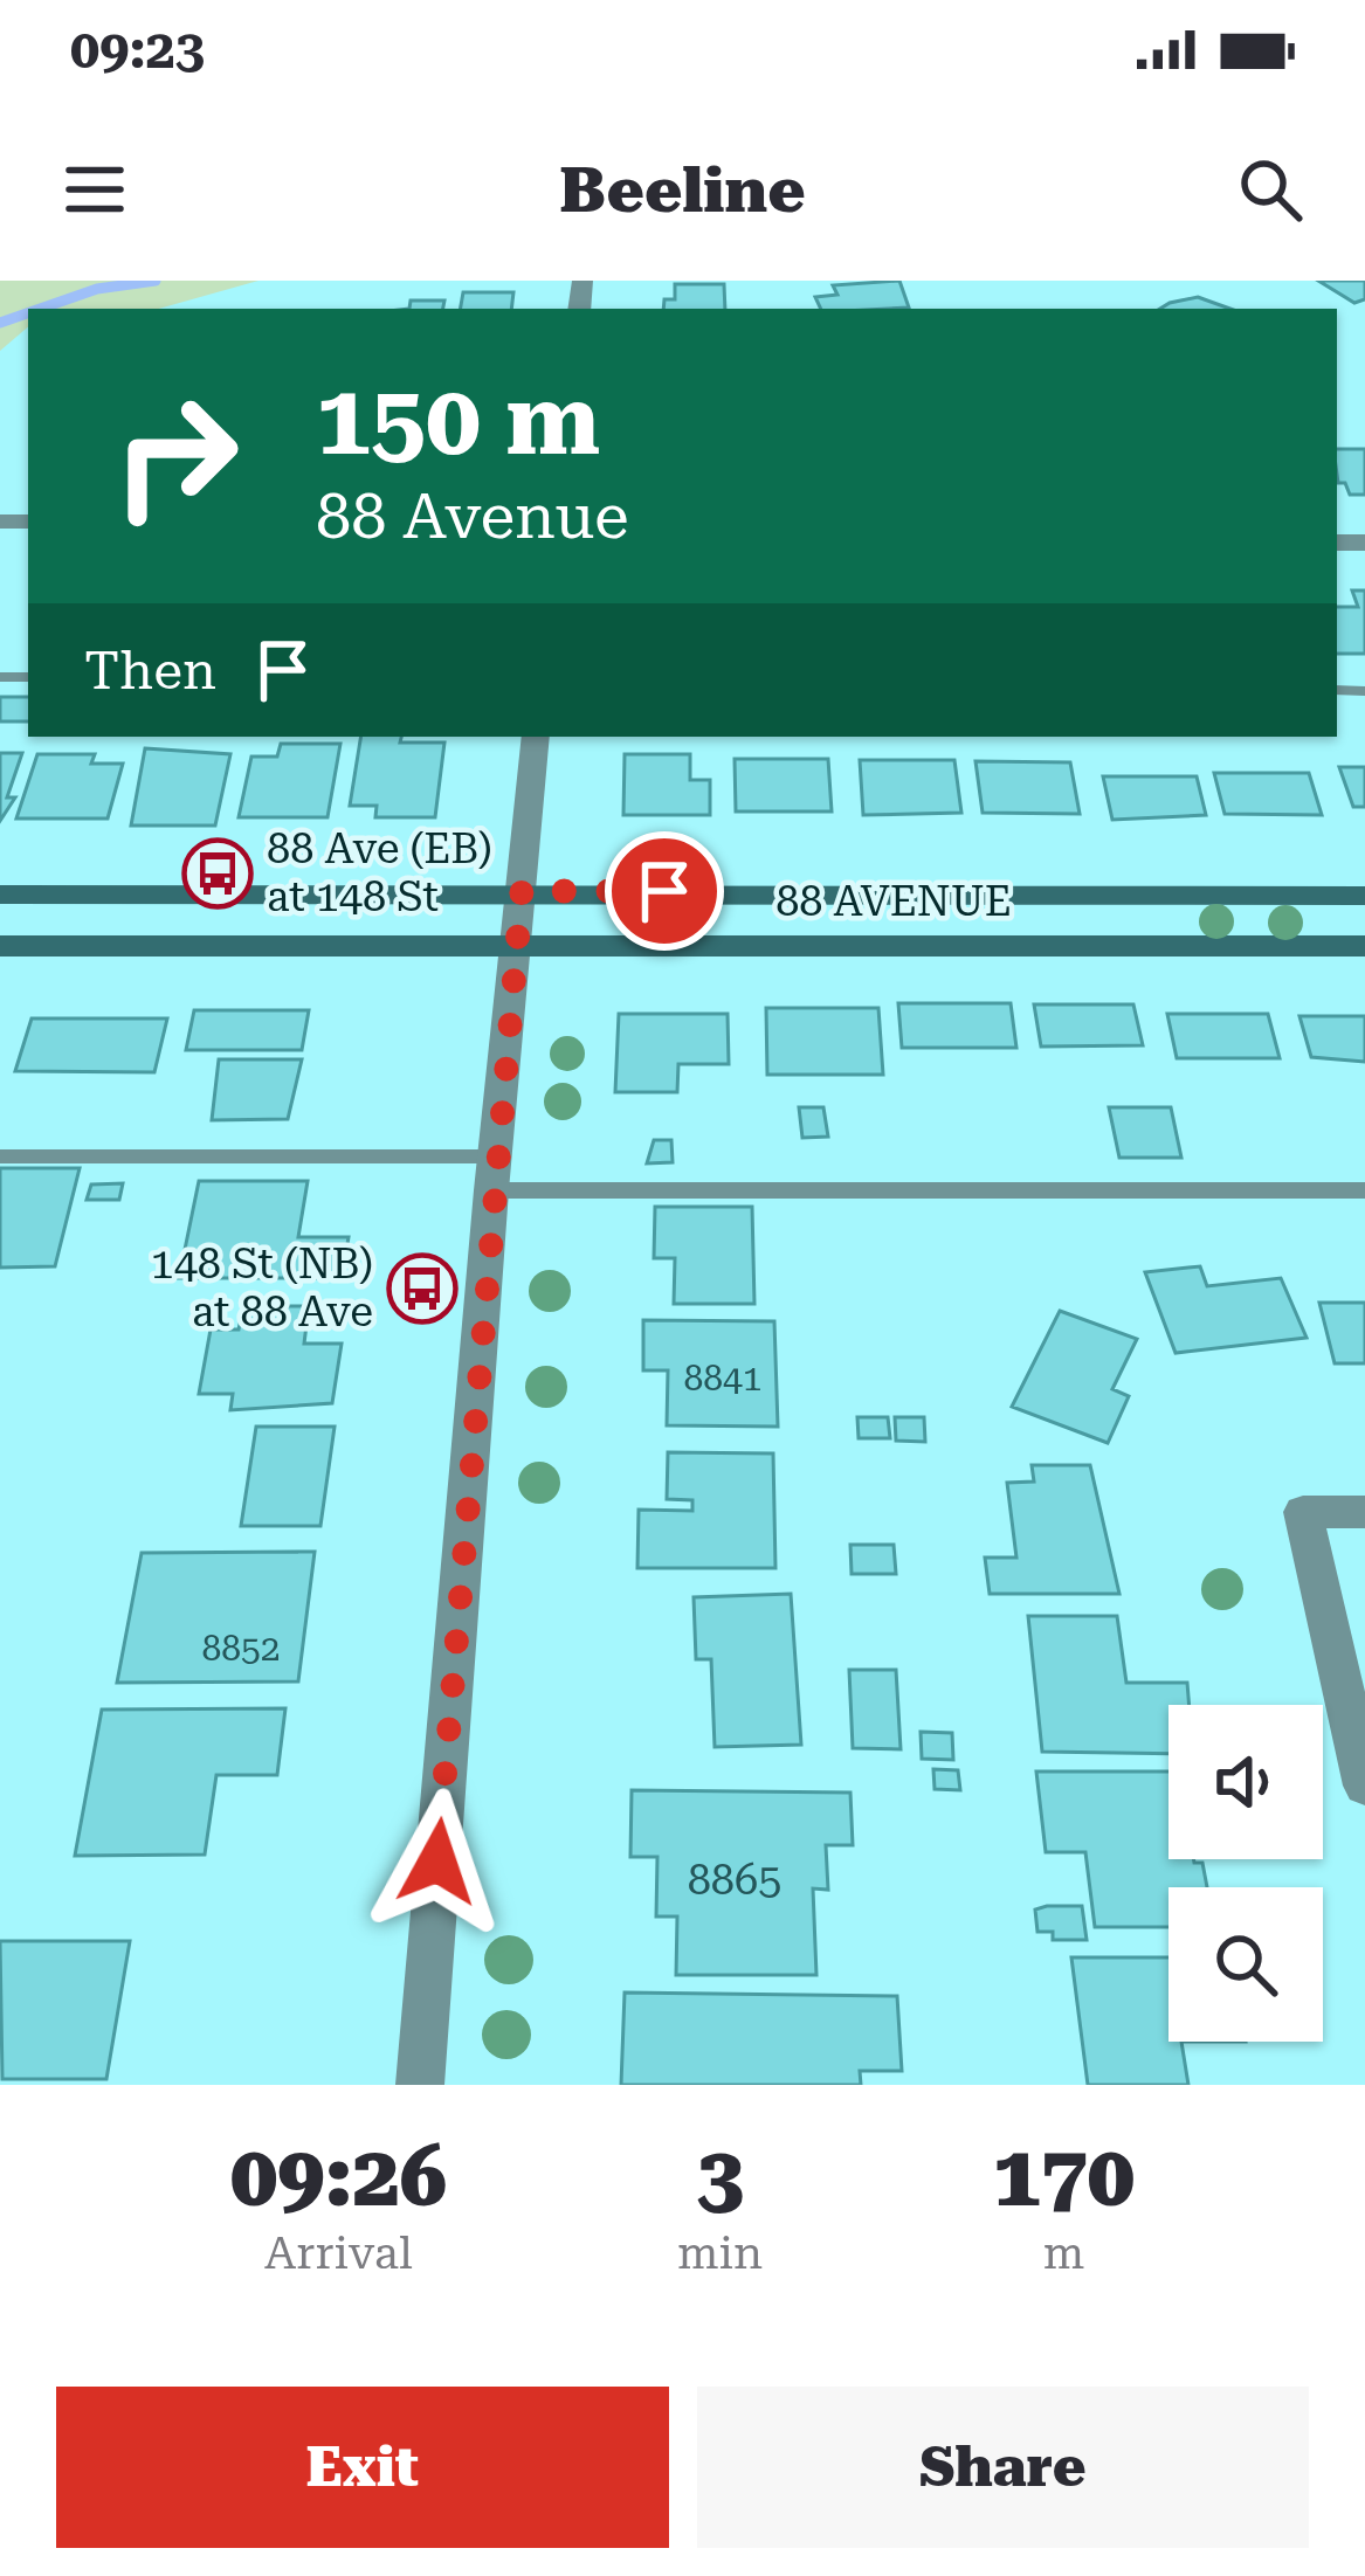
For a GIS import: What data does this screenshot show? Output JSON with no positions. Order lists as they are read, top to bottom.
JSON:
{
  "streets": {
    "main road": ["88 AVENUE"]
  },
  "places": {
    "bus stop": ["88 Ave (EB) at 148 St", "148 St (NB) at 88 Ave"]
  },
  "house_numbers": ["8841", "8852", "8865"],
  "page": {
    "status": "09:23",
    "header": "Beeline",
    "turn": ["150 m", "88 Avenue"],
    "then": "Then",
    "eta": [
      "09:26",
      "Arrival",
      "3",
      "min",
      "170",
      "m"
    ],
    "buttons": ["Exit", "Share"]
  }
}
